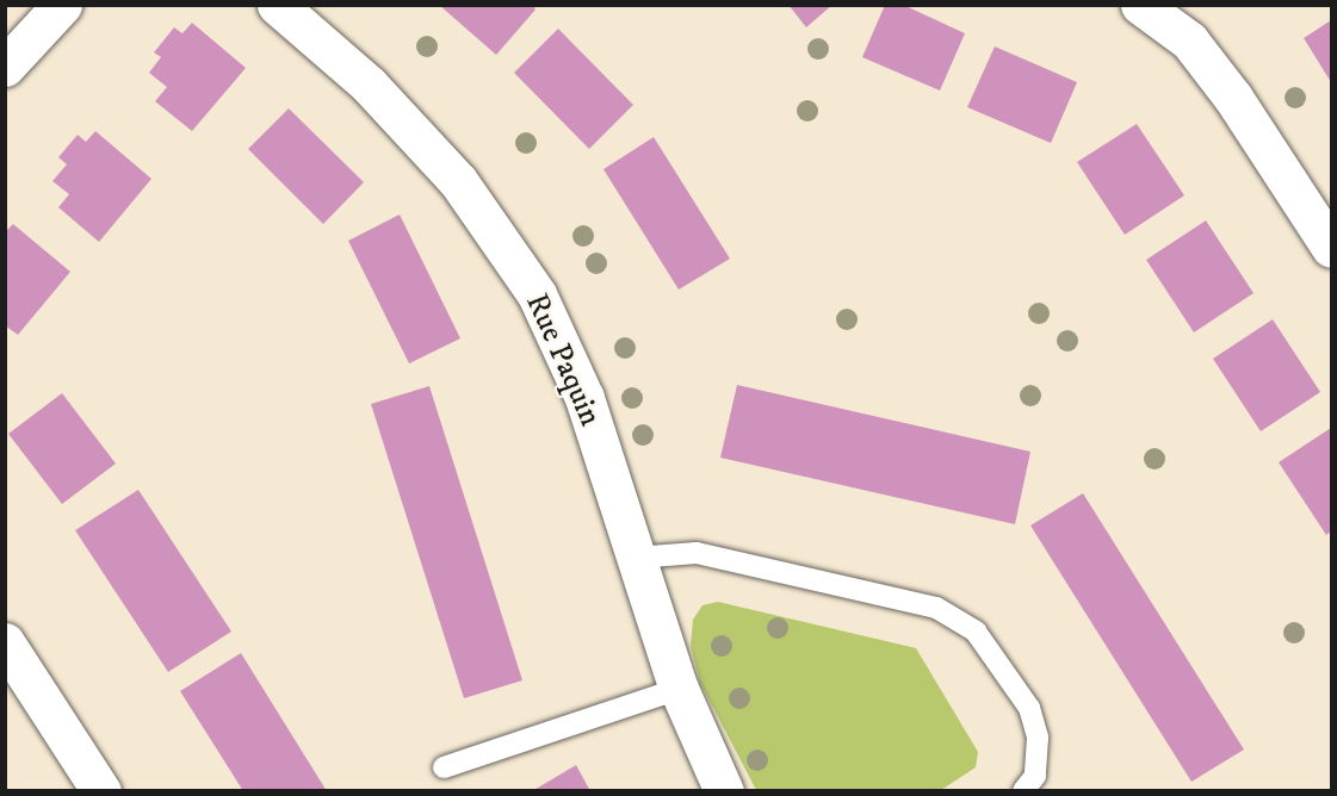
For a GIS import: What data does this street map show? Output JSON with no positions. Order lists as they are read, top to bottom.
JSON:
{
  "streets": {
    "street": ["Rue Paquin"]
  }
}
